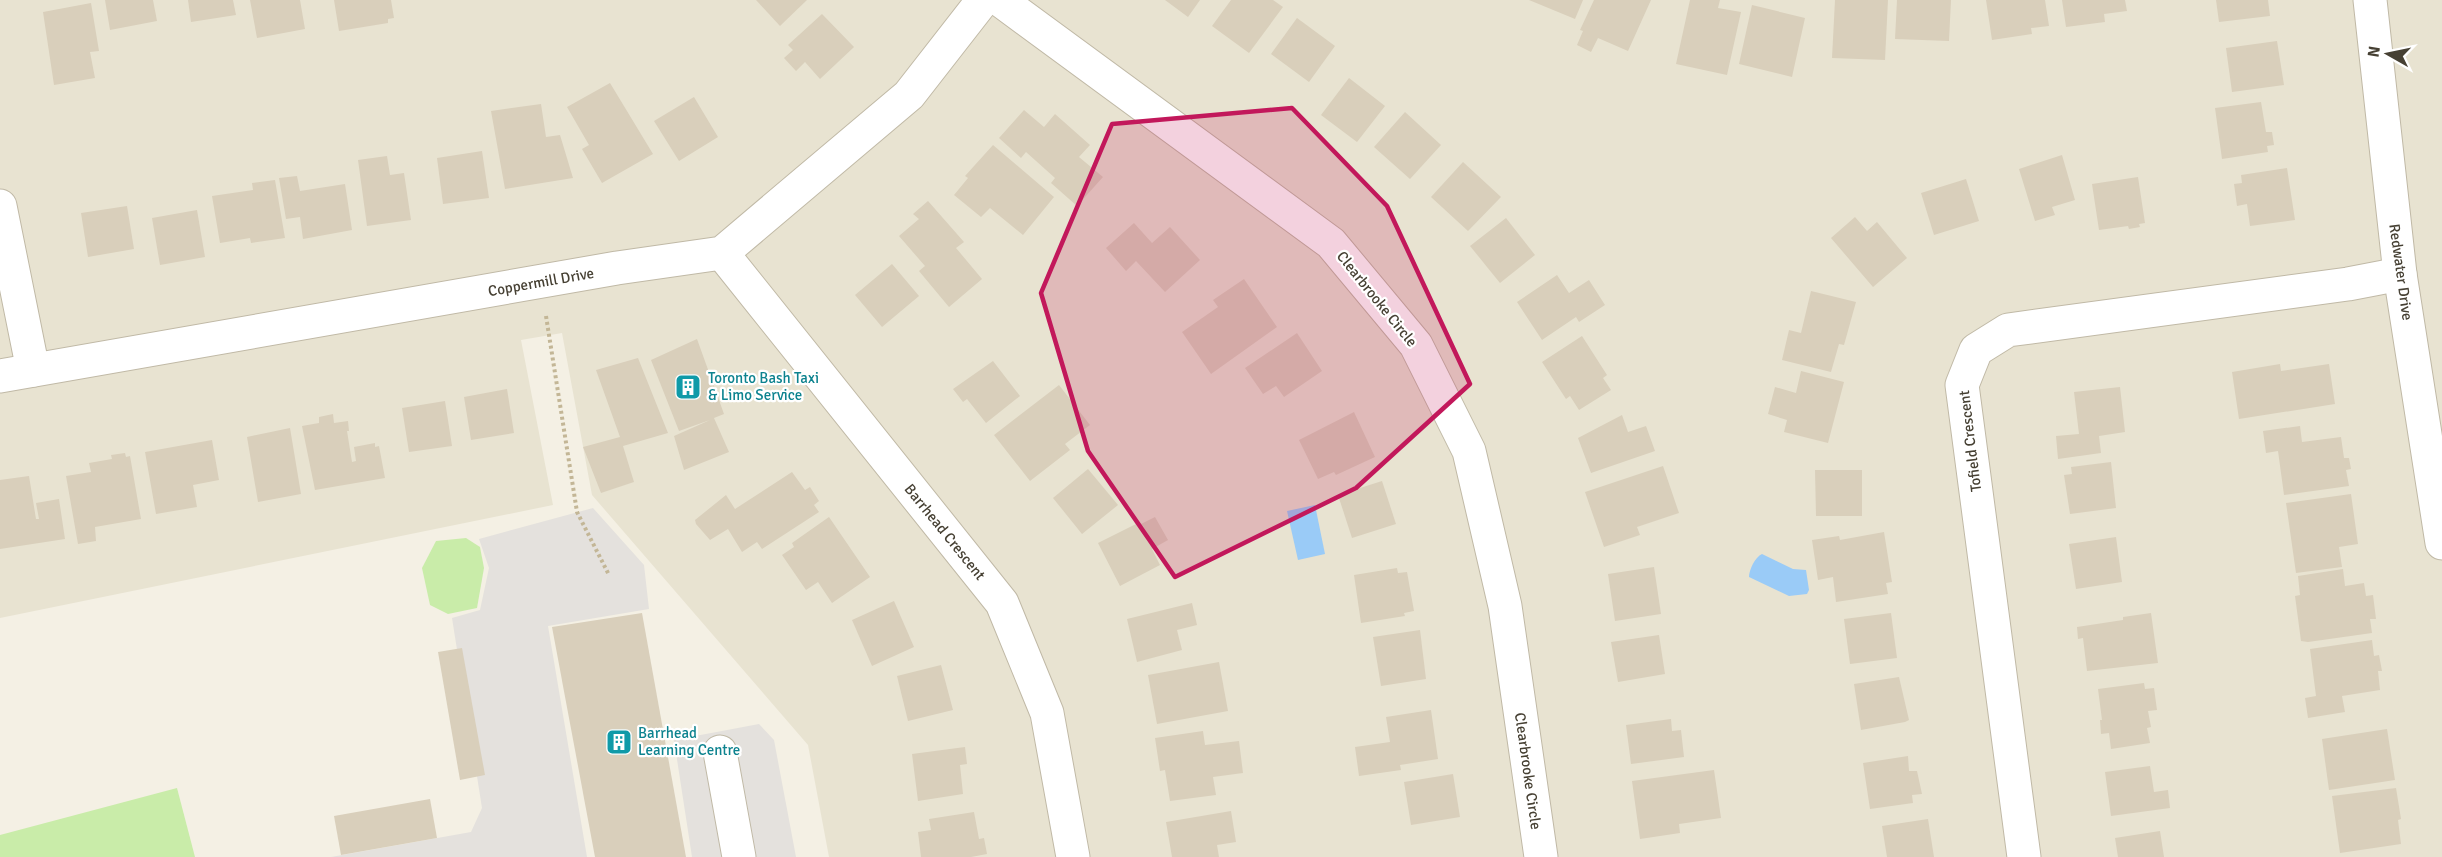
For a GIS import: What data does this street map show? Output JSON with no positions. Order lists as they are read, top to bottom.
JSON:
{
  "streets": {
    "street": [
      "Redwater Drive",
      "Coppermill Drive",
      "Clearbrooke Circle",
      "Tofield Crescent",
      "Barrhead Crescent"
    ]
  },
  "crossings": [
    ["Redwater Drive", "Tofield Crescent"],
    ["Coppermill Drive", "Barrhead Crescent"]
  ],
  "places": {
    "building": ["Toronto Bash Taxi & Limo Service", "Barrhead Learning Centre"]
  },
  "north": "left"
}
